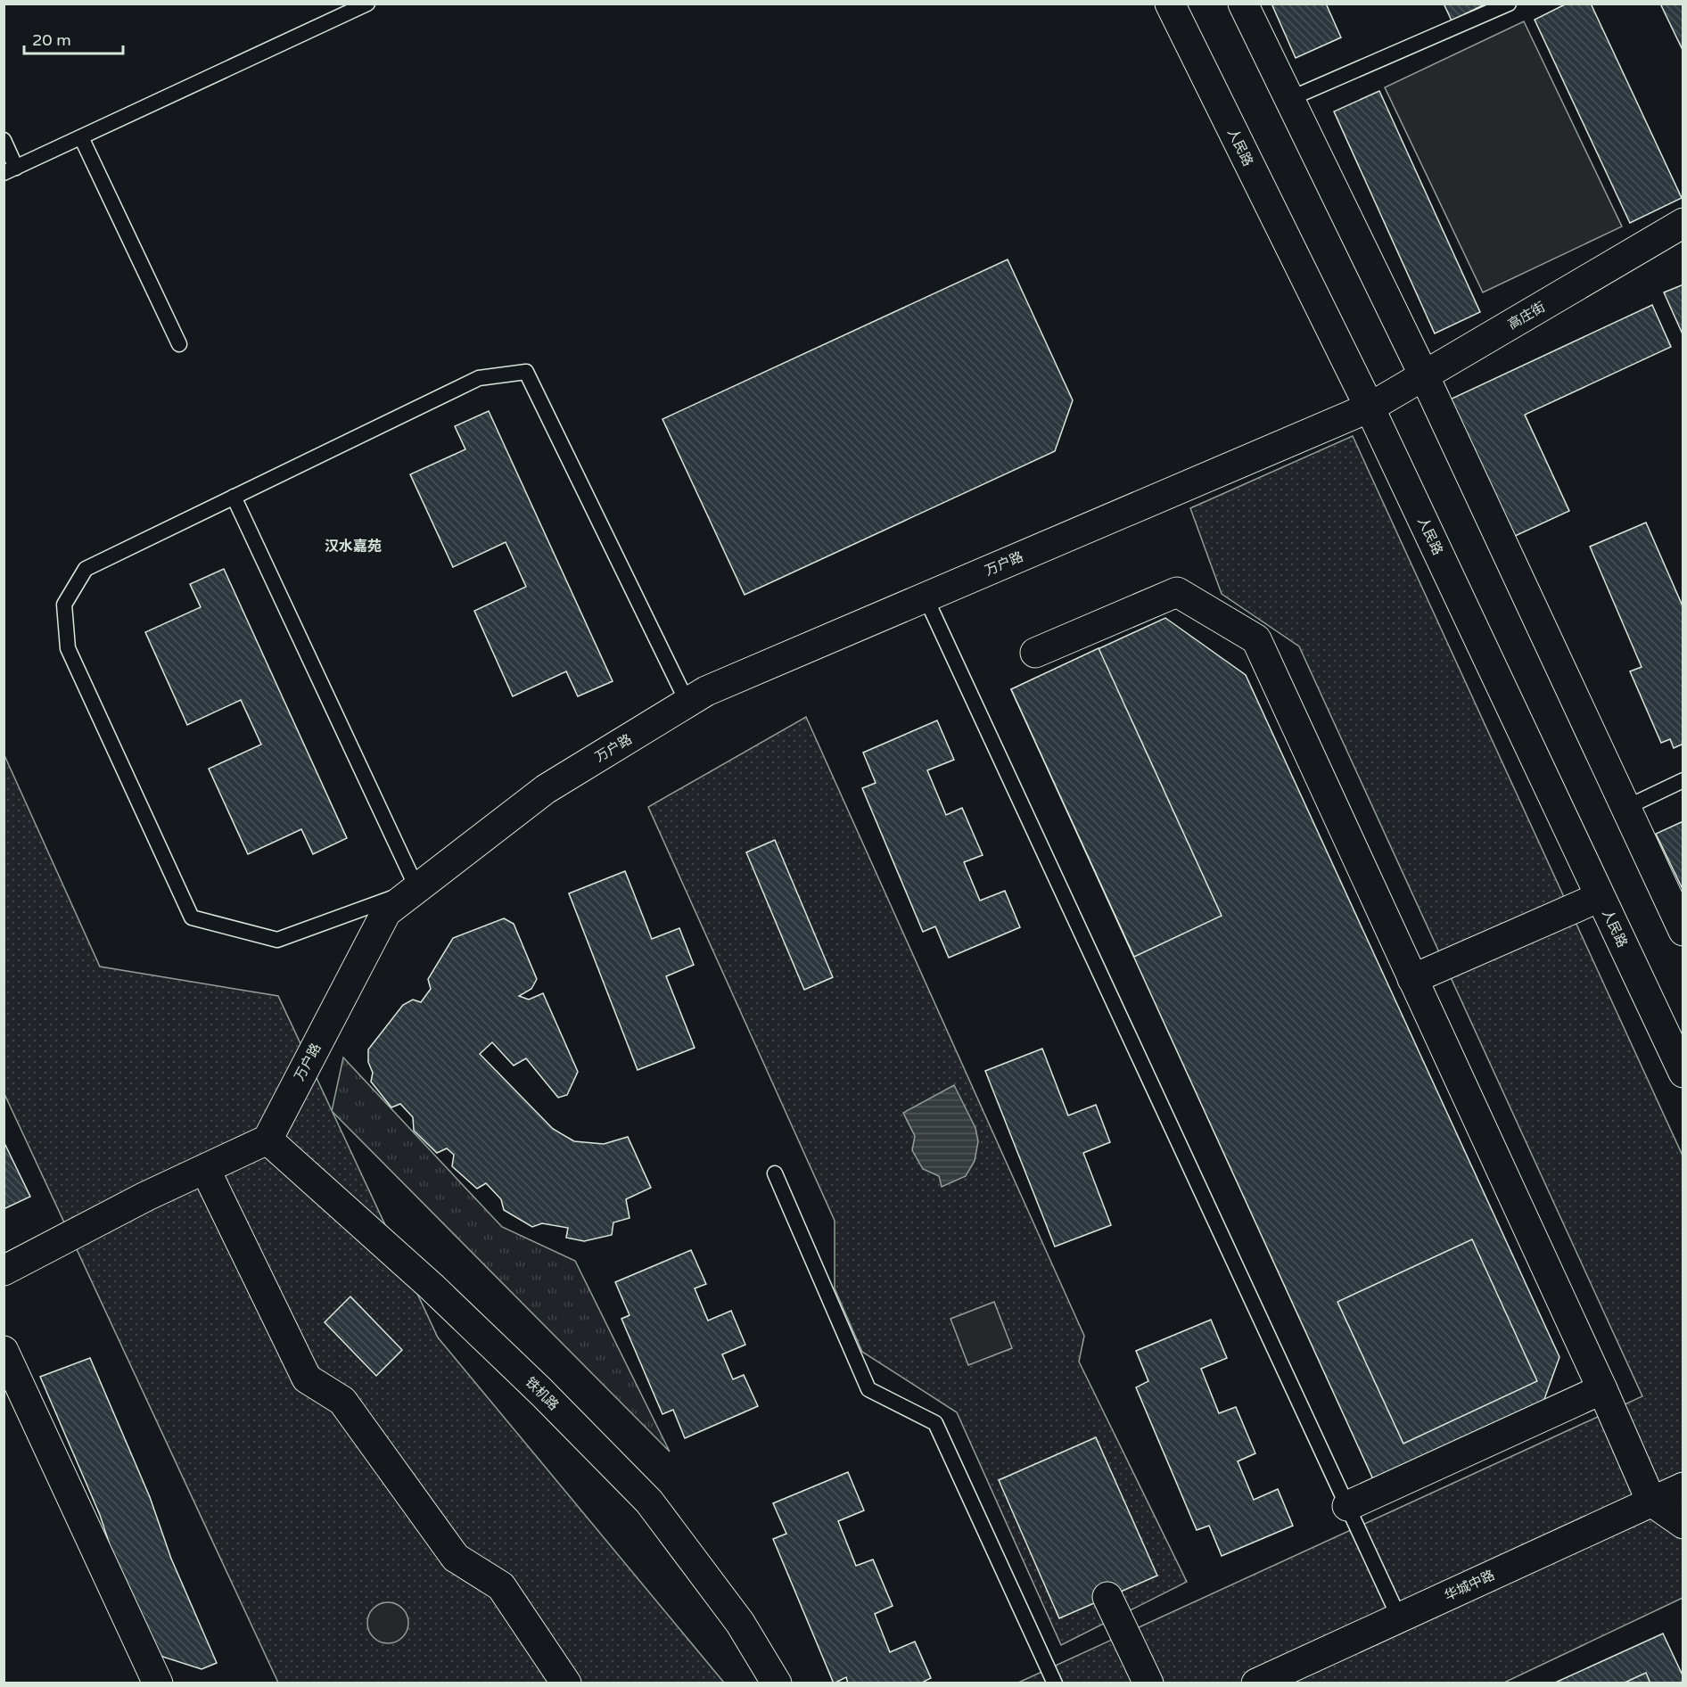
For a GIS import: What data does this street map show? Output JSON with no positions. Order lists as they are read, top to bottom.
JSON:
{
  "streets": {
    "street": [
      "人民路",
      "高庄街",
      "万户路",
      "铁机路",
      "华城中路"
    ]
  },
  "crossings": [
    ["人民路", "高庄街"],
    ["人民路", "万户路"],
    ["高庄街", "万户路"],
    ["万户路", "铁机路"]
  ],
  "districts": ["汉水嘉苑"],
  "scale_bar": "20 m"
}
